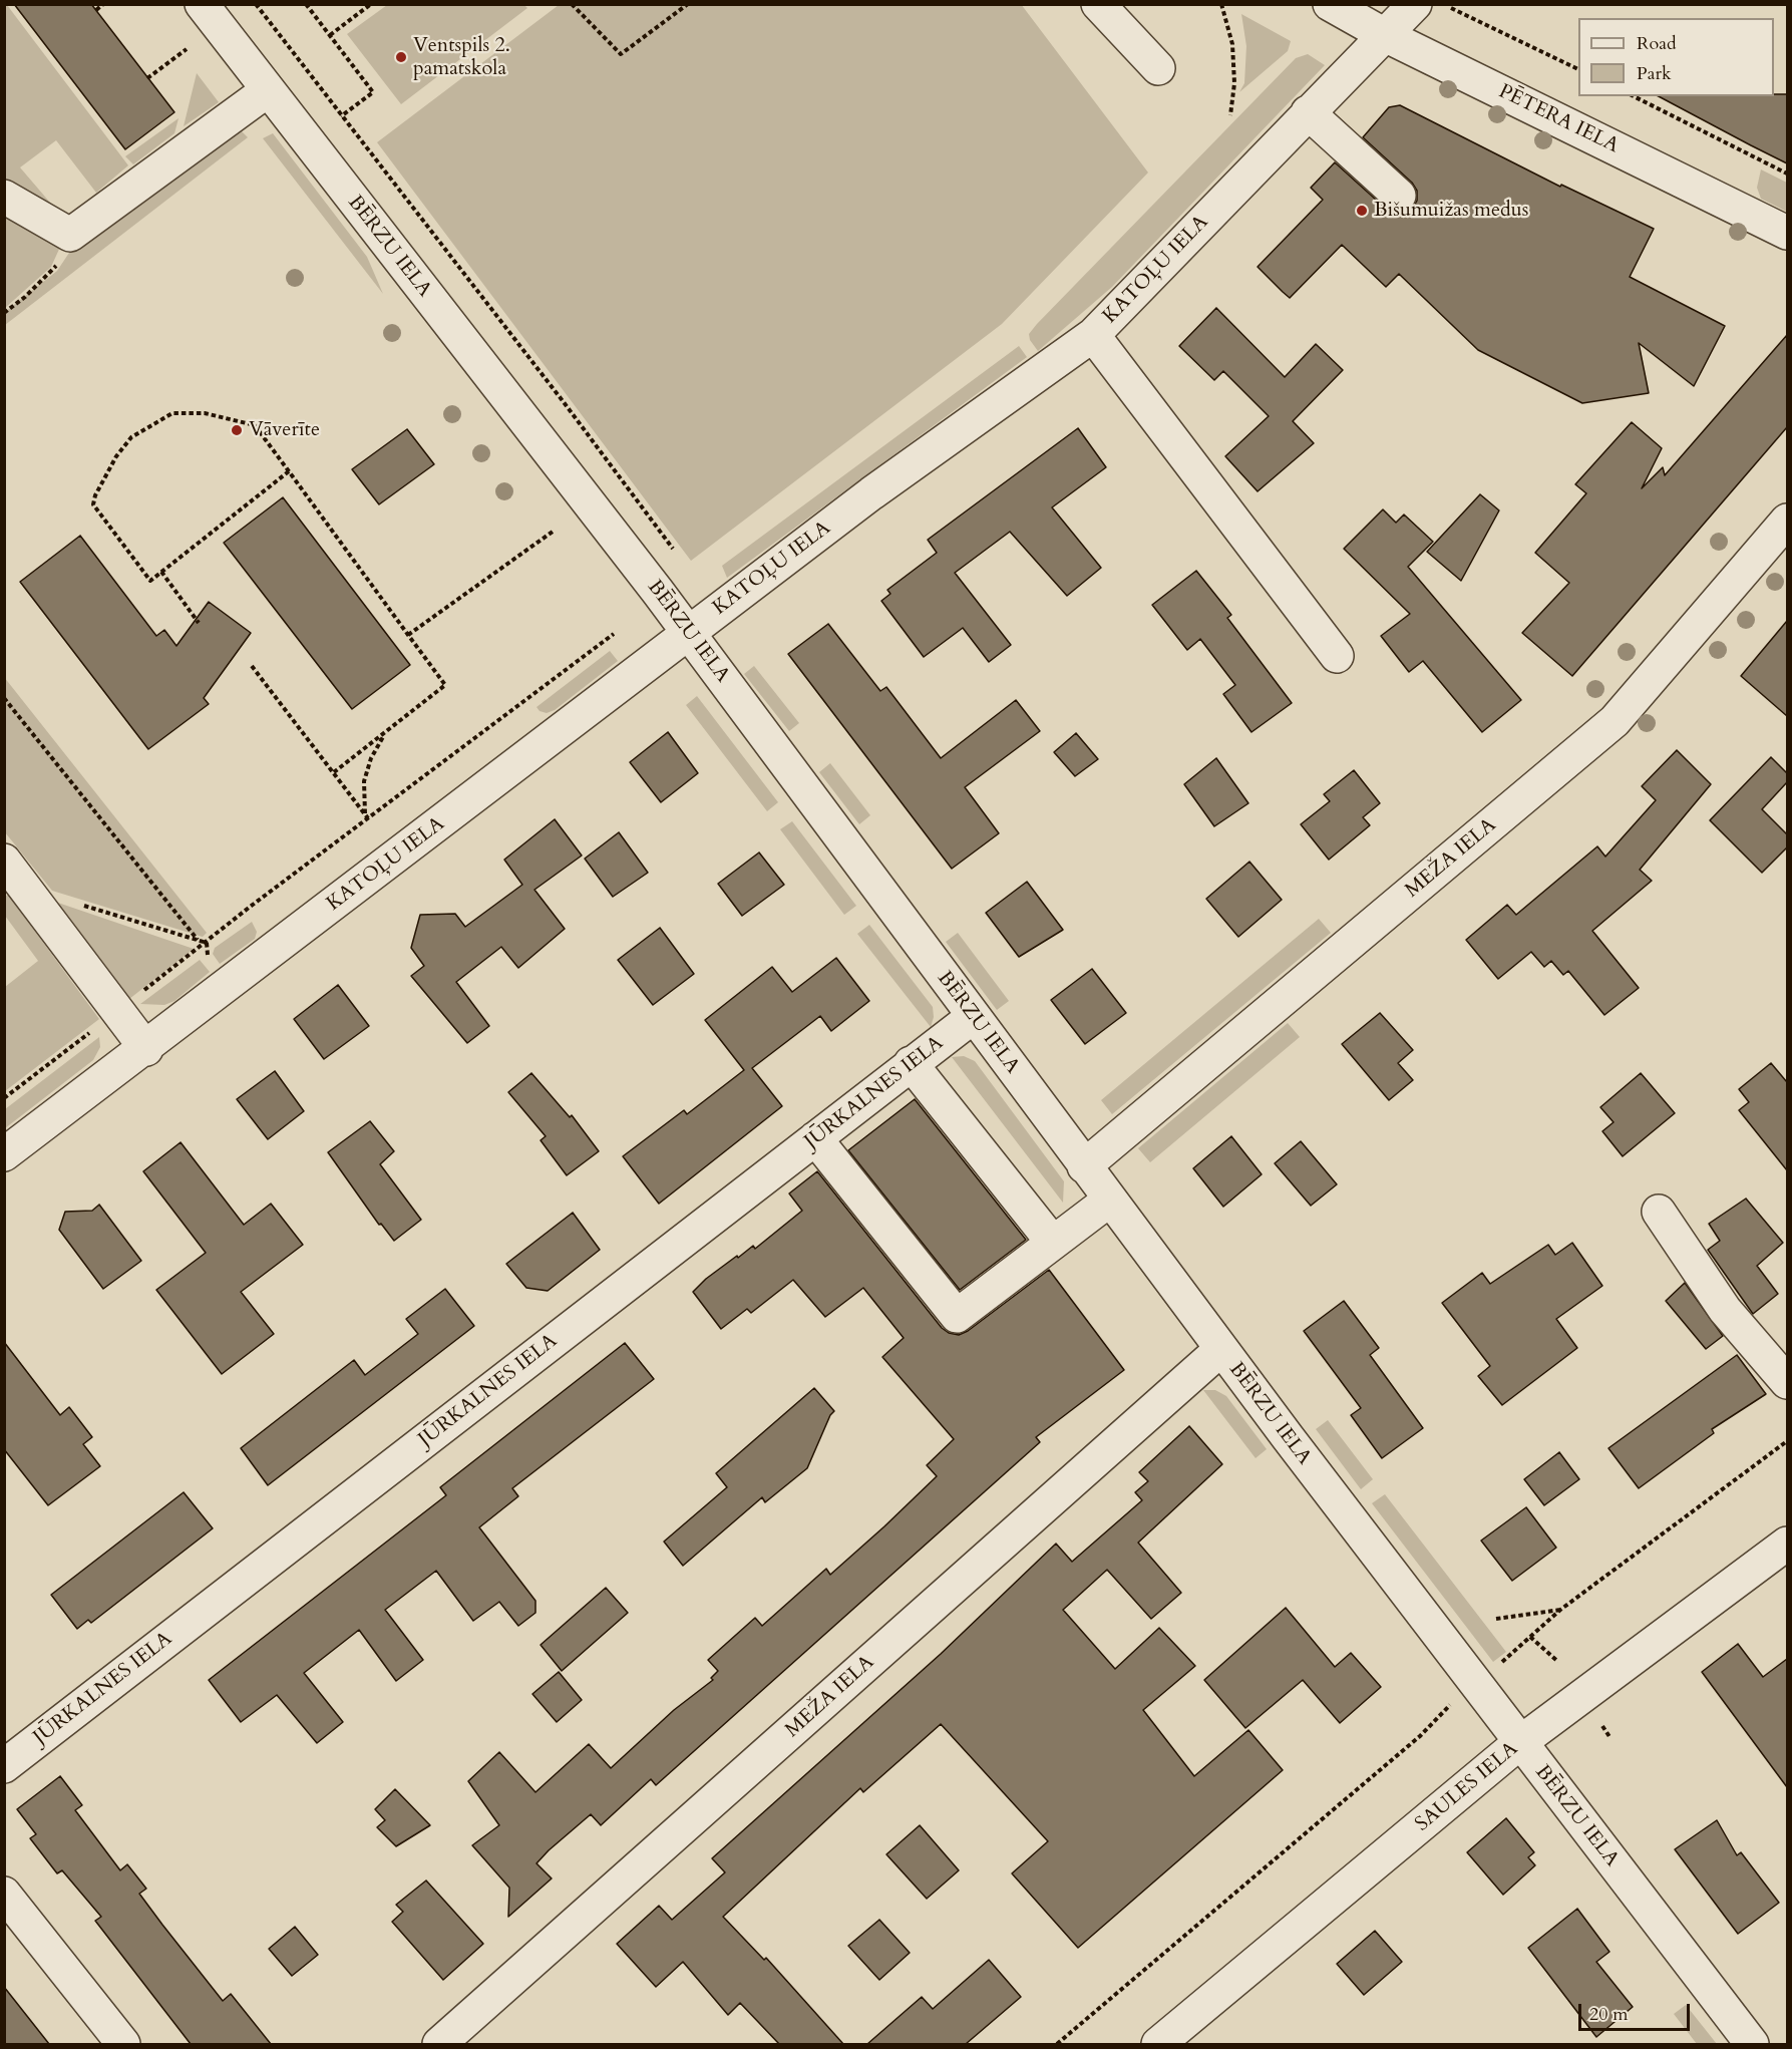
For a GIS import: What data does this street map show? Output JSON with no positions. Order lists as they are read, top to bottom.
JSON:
{
  "streets": {
    "street": [
      "PĒTERA IELA",
      "BĒRZU IELA",
      "KATOĻU IELA",
      "MEŽA IELA",
      "JŪRKALNES IELA",
      "SAULES IELA"
    ]
  },
  "crossings": [
    ["PĒTERA IELA", "KATOĻU IELA"],
    ["BĒRZU IELA", "KATOĻU IELA"],
    ["BĒRZU IELA", "MEŽA IELA"],
    ["BĒRZU IELA", "JŪRKALNES IELA"],
    ["BĒRZU IELA", "SAULES IELA"]
  ],
  "places": ["Ventspils 2. pamatskola", "Bišumuižas medus", "Vāverīte"],
  "legend": ["Road", "Park"],
  "scale_bar": "20 m"
}
